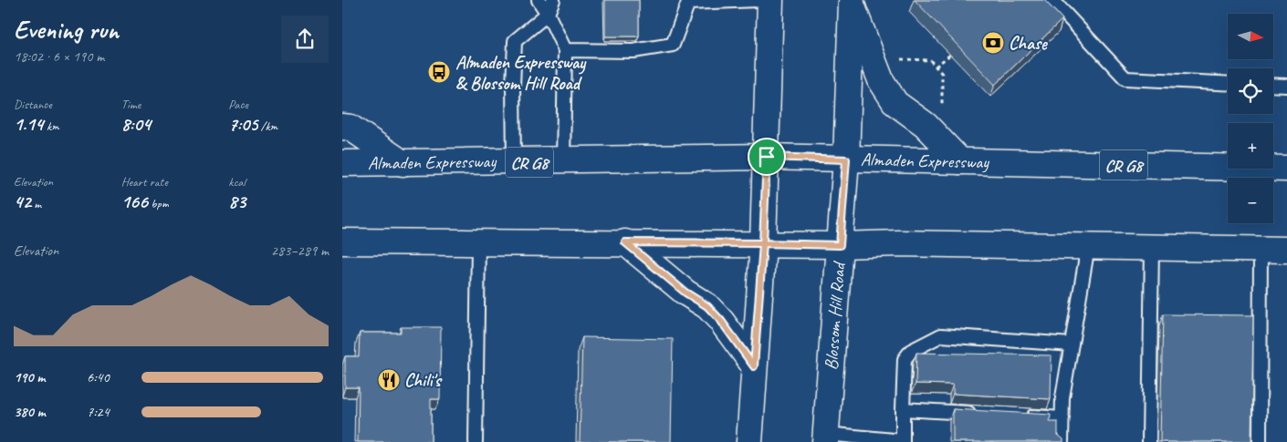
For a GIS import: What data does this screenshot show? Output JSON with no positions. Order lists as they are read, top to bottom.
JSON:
{
  "streets": {
    "main road": ["Almaden Expressway", "CR G8", "Blossom Hill Road"]
  },
  "crossings": [
    ["Almaden Expressway", "Blossom Hill Road"]
  ],
  "places": {
    "bank": ["Chase"],
    "bus stop": ["Almaden Expressway & Blossom Hill Road"],
    "restaurant": ["Chili's"]
  },
  "north": "right",
  "page": {
    "heading": ["Evening run", "18:02 · 6 × 190 m"],
    "map_buttons": ["+", "−"],
    "stats": [
      ["Distance", "1.14 km"],
      ["Time", "8:04"],
      ["Pace", "7:05 /km"],
      ["Elevation", "42 m"],
      ["Heart rate", "166 bpm"],
      ["kcal", "83"]
    ],
    "chart": ["Elevation", "283–289 m"],
    "list": [
      {
        "name": "190 m",
        "note": "6:40"
      },
      {
        "name": "380 m",
        "note": "7:24"
      }
    ]
  }
}
